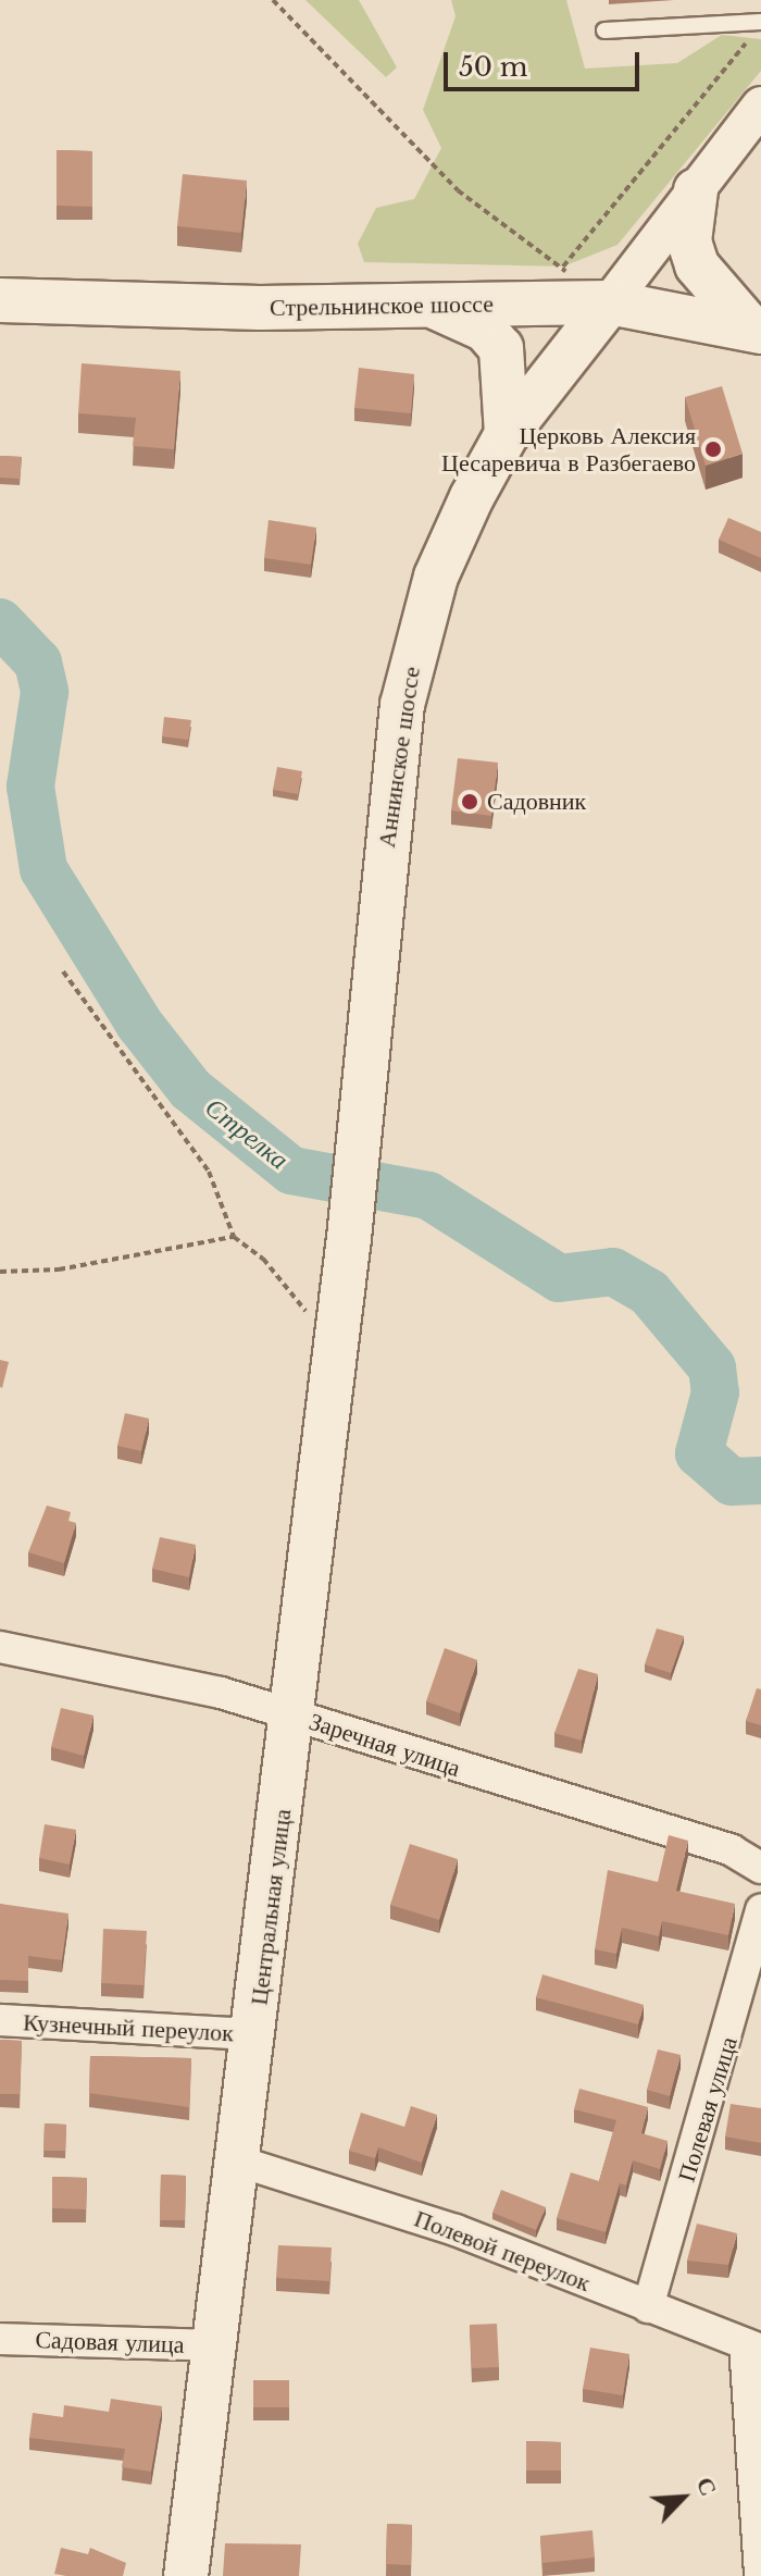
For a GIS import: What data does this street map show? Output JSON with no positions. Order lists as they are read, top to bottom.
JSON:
{
  "streets": {
    "main road": ["Стрельнинское шоссе", "Аннинское шоссе", "Центральная улица"],
    "street": [
      "Заречная улица",
      "Кузнечный переулок",
      "Полевая улица",
      "Полевой переулок",
      "Садовая улица"
    ]
  },
  "crossings": [
    ["Стрельнинское шоссе", "Аннинское шоссе"],
    ["Аннинское шоссе", "Центральная улица"],
    ["Заречная улица", "Центральная улица"],
    ["Центральная улица", "Кузнечный переулок"],
    ["Центральная улица", "Полевой переулок"],
    ["Центральная улица", "Садовая улица"],
    ["Полевая улица", "Полевой переулок"]
  ],
  "water": ["Стрелка"],
  "places": ["Церковь Алексия Цесаревича в Разбегаево", "Садовник"],
  "scale_bar": "50 m",
  "north": "top right"
}
